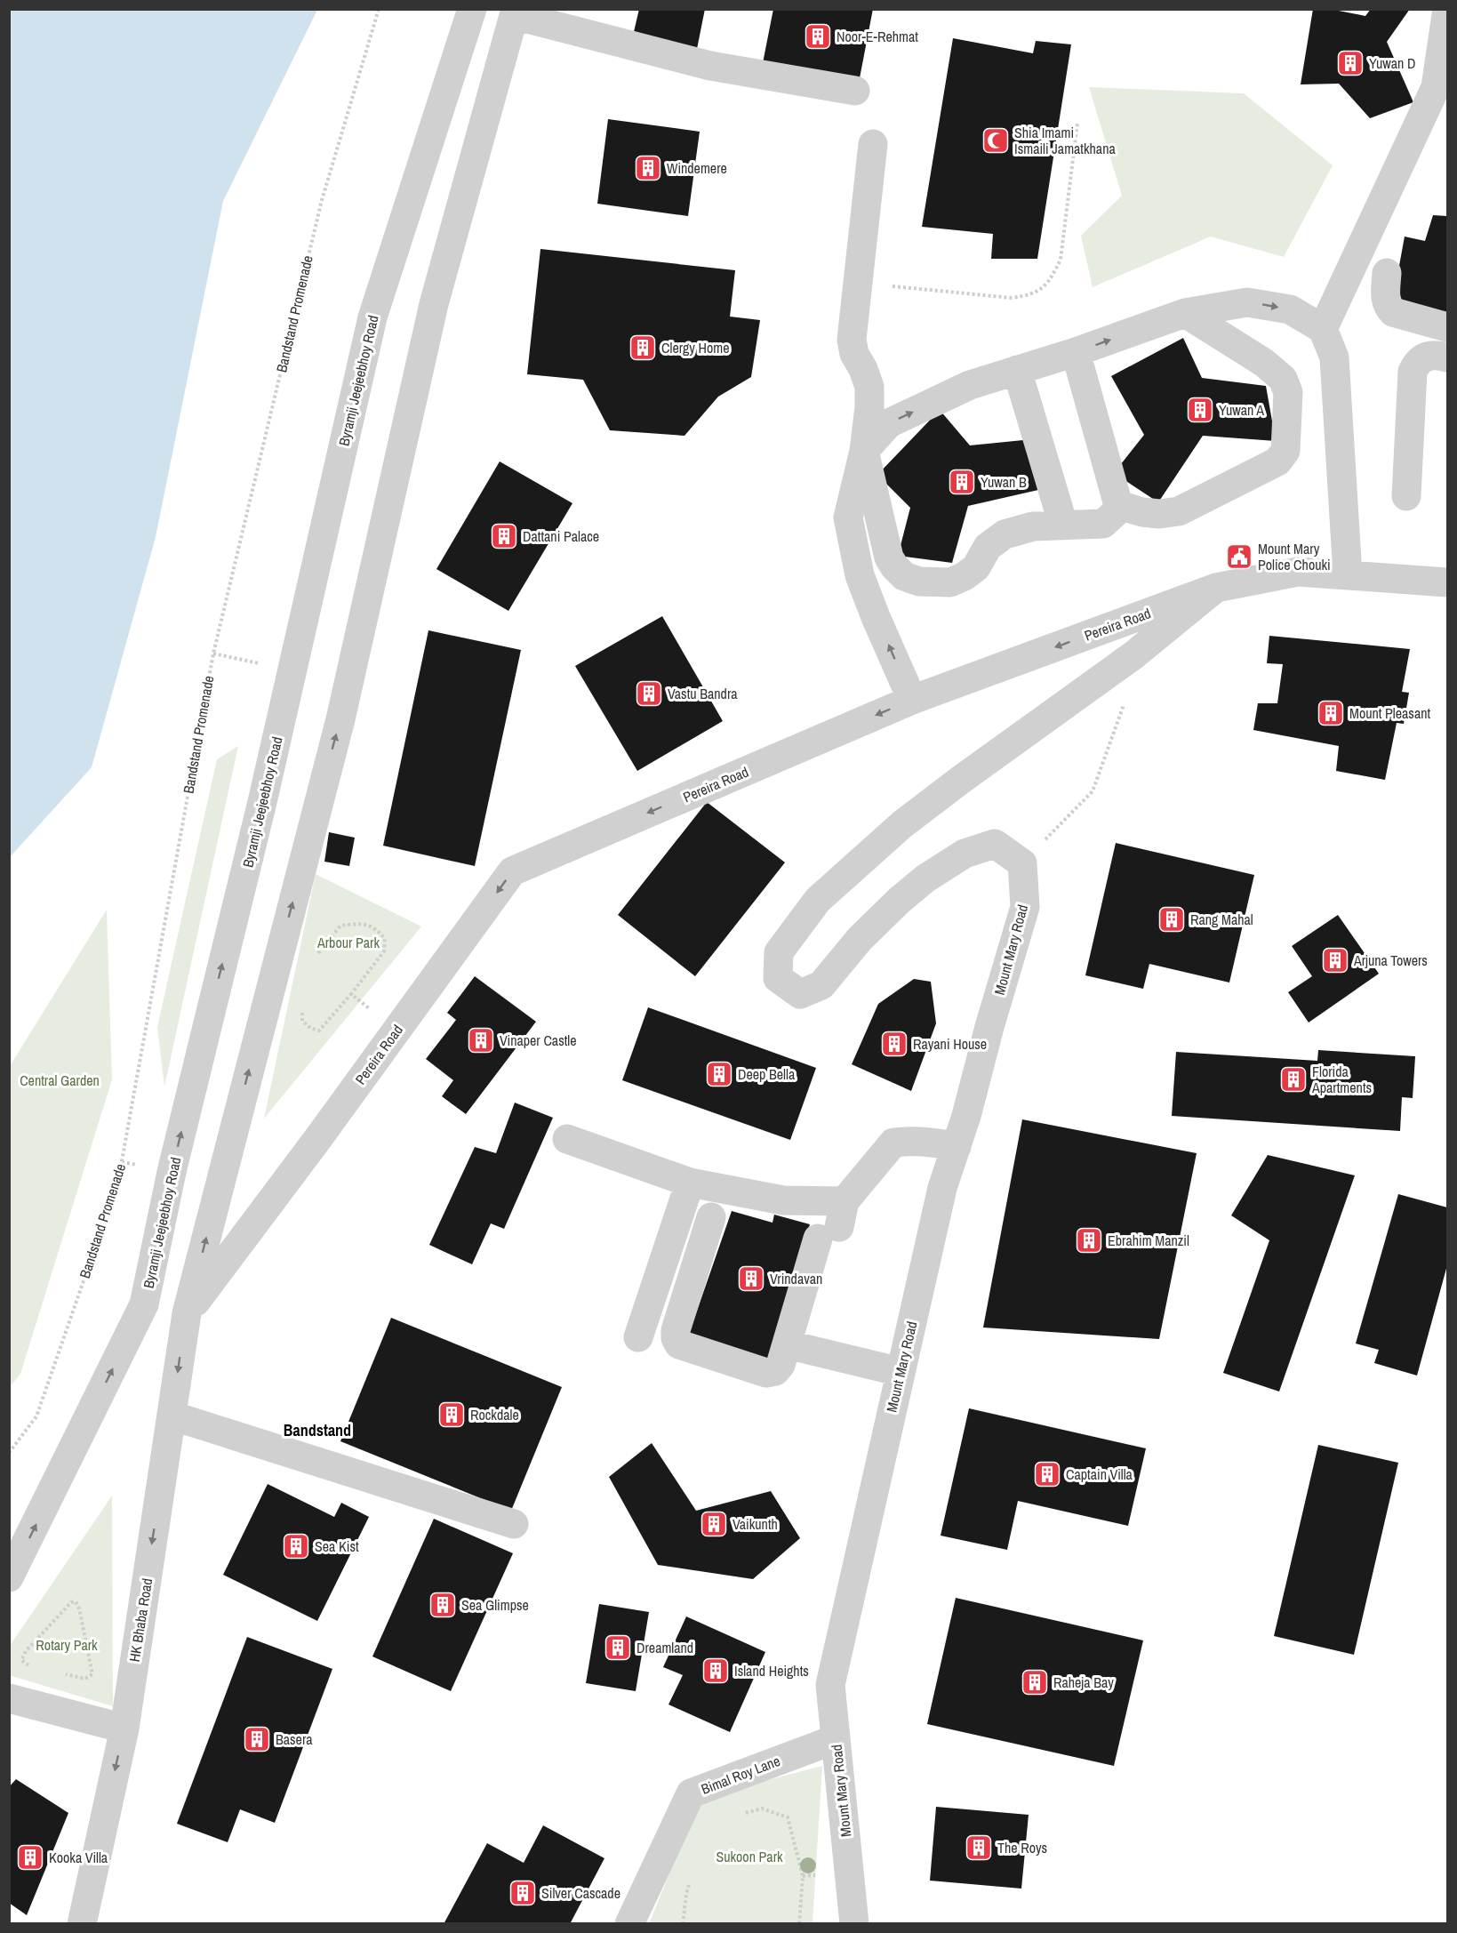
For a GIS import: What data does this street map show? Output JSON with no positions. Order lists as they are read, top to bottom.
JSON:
{
  "streets": {
    "street": [
      "Byramji Jeejeebhoy Road",
      "Pereira Road",
      "Mount Mary Road",
      "HK Bhaba Road",
      "Bimal Roy Lane"
    ],
    "path": ["Bandstand Promenade"]
  },
  "crossings": [
    ["Pereira Road", "HK Bhaba Road"],
    ["Mount Mary Road", "Bimal Roy Lane"]
  ],
  "one_way": ["Pereira Road", "HK Bhaba Road"],
  "districts": ["Bandstand"],
  "parks": [
    "Arbour Park",
    "Central Garden",
    "Rotary Park",
    "Sukoon Park"
  ],
  "places": {
    "building": [
      "Noor-E-Rehmat",
      "Yuwan D",
      "Windemere",
      "Clergy Home",
      "Yuwan A",
      "Yuwan B",
      "Dattani Palace",
      "Vastu Bandra",
      "Mount Pleasant",
      "Rang Mahal",
      "Arjuna Towers",
      "Vinaper Castle",
      "Rayani House",
      "Deep Bella",
      "Florida Apartments",
      "Ebrahim Manzil",
      "Vrindavan",
      "Rockdale",
      "Captain Villa",
      "Vaikunth",
      "Sea Kist",
      "Sea Glimpse",
      "Dreamland",
      "Island Heights",
      "Raheja Bay",
      "Basera",
      "The Roys",
      "Kooka Villa",
      "Silver Cascade"
    ],
    "mosque": ["Shia Imami Ismaili Jamatkhana"],
    "public building": ["Mount Mary Police Chouki"]
  }
}
